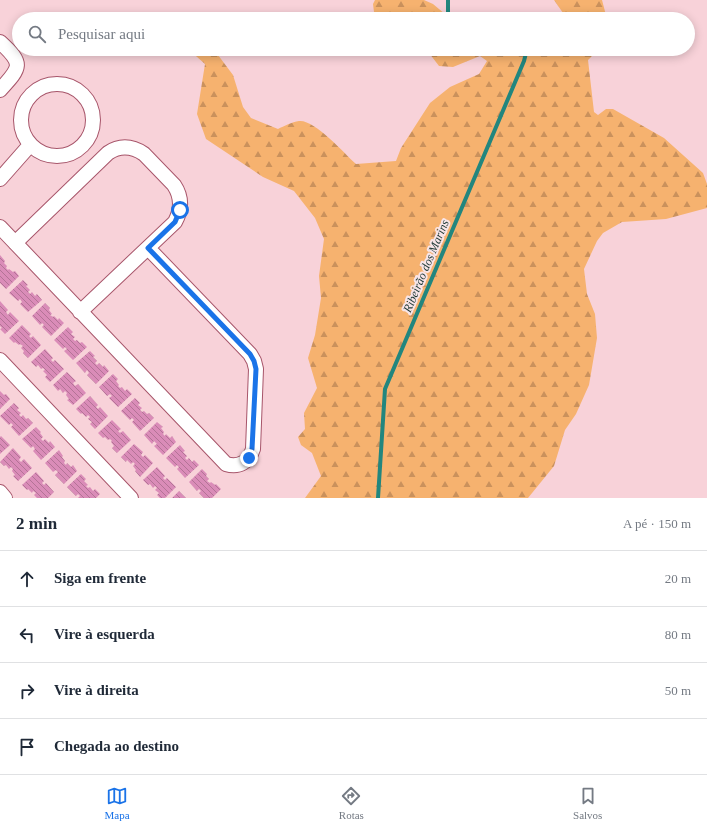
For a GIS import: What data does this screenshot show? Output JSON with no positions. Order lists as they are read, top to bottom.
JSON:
{
  "water": ["Ribeirão dos Marins"],
  "page": {
    "search": "Pesquisar aqui",
    "heading": ["2 min", "A pé · 150 m"],
    "list": [
      ["Siga em frente", "20 m"],
      ["Vire à esquerda", "80 m"],
      ["Vire à direita", "50 m"],
      "Chegada ao destino"
    ],
    "nav": ["Mapa", "Rotas", "Salvos"]
  }
}
